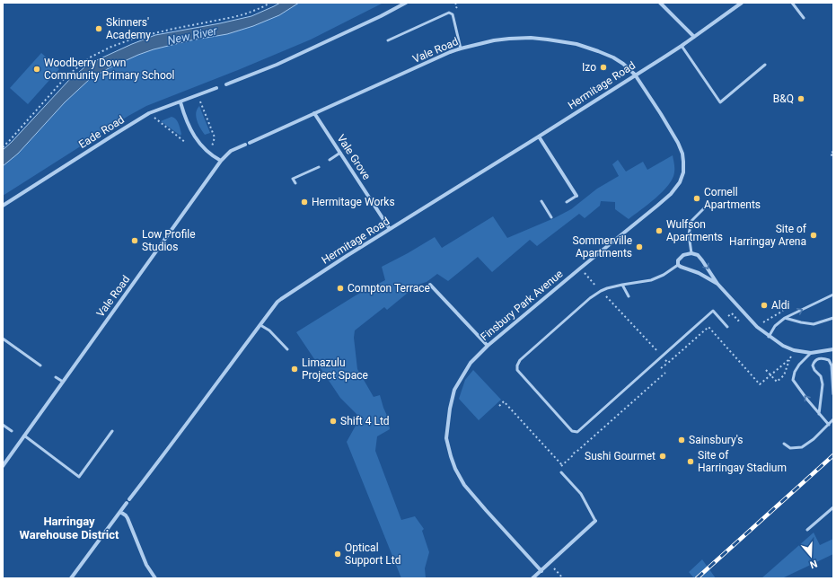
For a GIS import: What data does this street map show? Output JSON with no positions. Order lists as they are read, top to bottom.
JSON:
{
  "streets": {
    "street": [
      "Vale Road",
      "Hermitage Road",
      "Eade Road",
      "Vale Grove",
      "Finsbury Park Avenue"
    ]
  },
  "crossings": [
    ["Vale Road", "Hermitage Road"],
    ["Vale Road", "Vale Grove"],
    ["Vale Road", "Finsbury Park Avenue"],
    ["Hermitage Road", "Vale Grove"],
    ["Hermitage Road", "Finsbury Park Avenue"]
  ],
  "districts": ["Harringay Warehouse District"],
  "water": ["New River"],
  "places": [
    "Skinners' Academy",
    "Izo",
    "Woodberry Down Community Primary School",
    "B&Q",
    "Cornell Apartments",
    "Hermitage Works",
    "Wulfson Apartments",
    "Site of Harringay Arena",
    "Low Profile Studios",
    "Sommerville Apartments",
    "Compton Terrace",
    "Aldi",
    "Limazulu Project Space",
    "Shift 4 Ltd",
    "Sainsbury's",
    "Sushi Gourmet",
    "Site of Harringay Stadium",
    "Optical Support Ltd"
  ],
  "north": "bottom"
}
